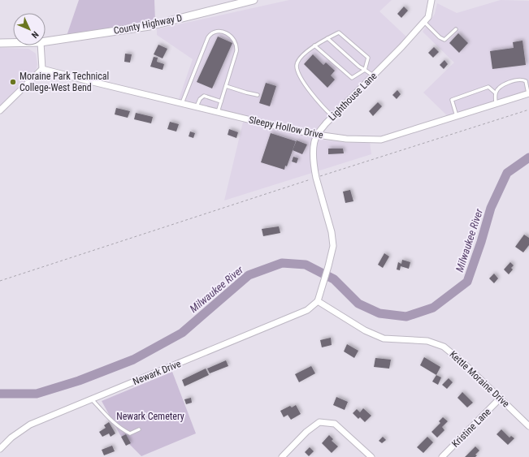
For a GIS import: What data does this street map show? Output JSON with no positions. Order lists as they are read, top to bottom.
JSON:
{
  "streets": {
    "main road": ["County Highway D"],
    "street": [
      "Lighthouse Lane",
      "Sleepy Hollow Drive",
      "Newark Drive",
      "Kettle Moraine Drive",
      "Kristine Lane"
    ]
  },
  "crossings": [
    ["Lighthouse Lane", "Sleepy Hollow Drive"],
    ["Lighthouse Lane", "Newark Drive"],
    ["Lighthouse Lane", "Kettle Moraine Drive"],
    ["Newark Drive", "Kettle Moraine Drive"],
    ["Kettle Moraine Drive", "Kristine Lane"]
  ],
  "water": ["Milwaukee River"],
  "parks": ["Newark Cemetery"],
  "places": ["Moraine Park Technical College-West Bend"],
  "north": "bottom right"
}
